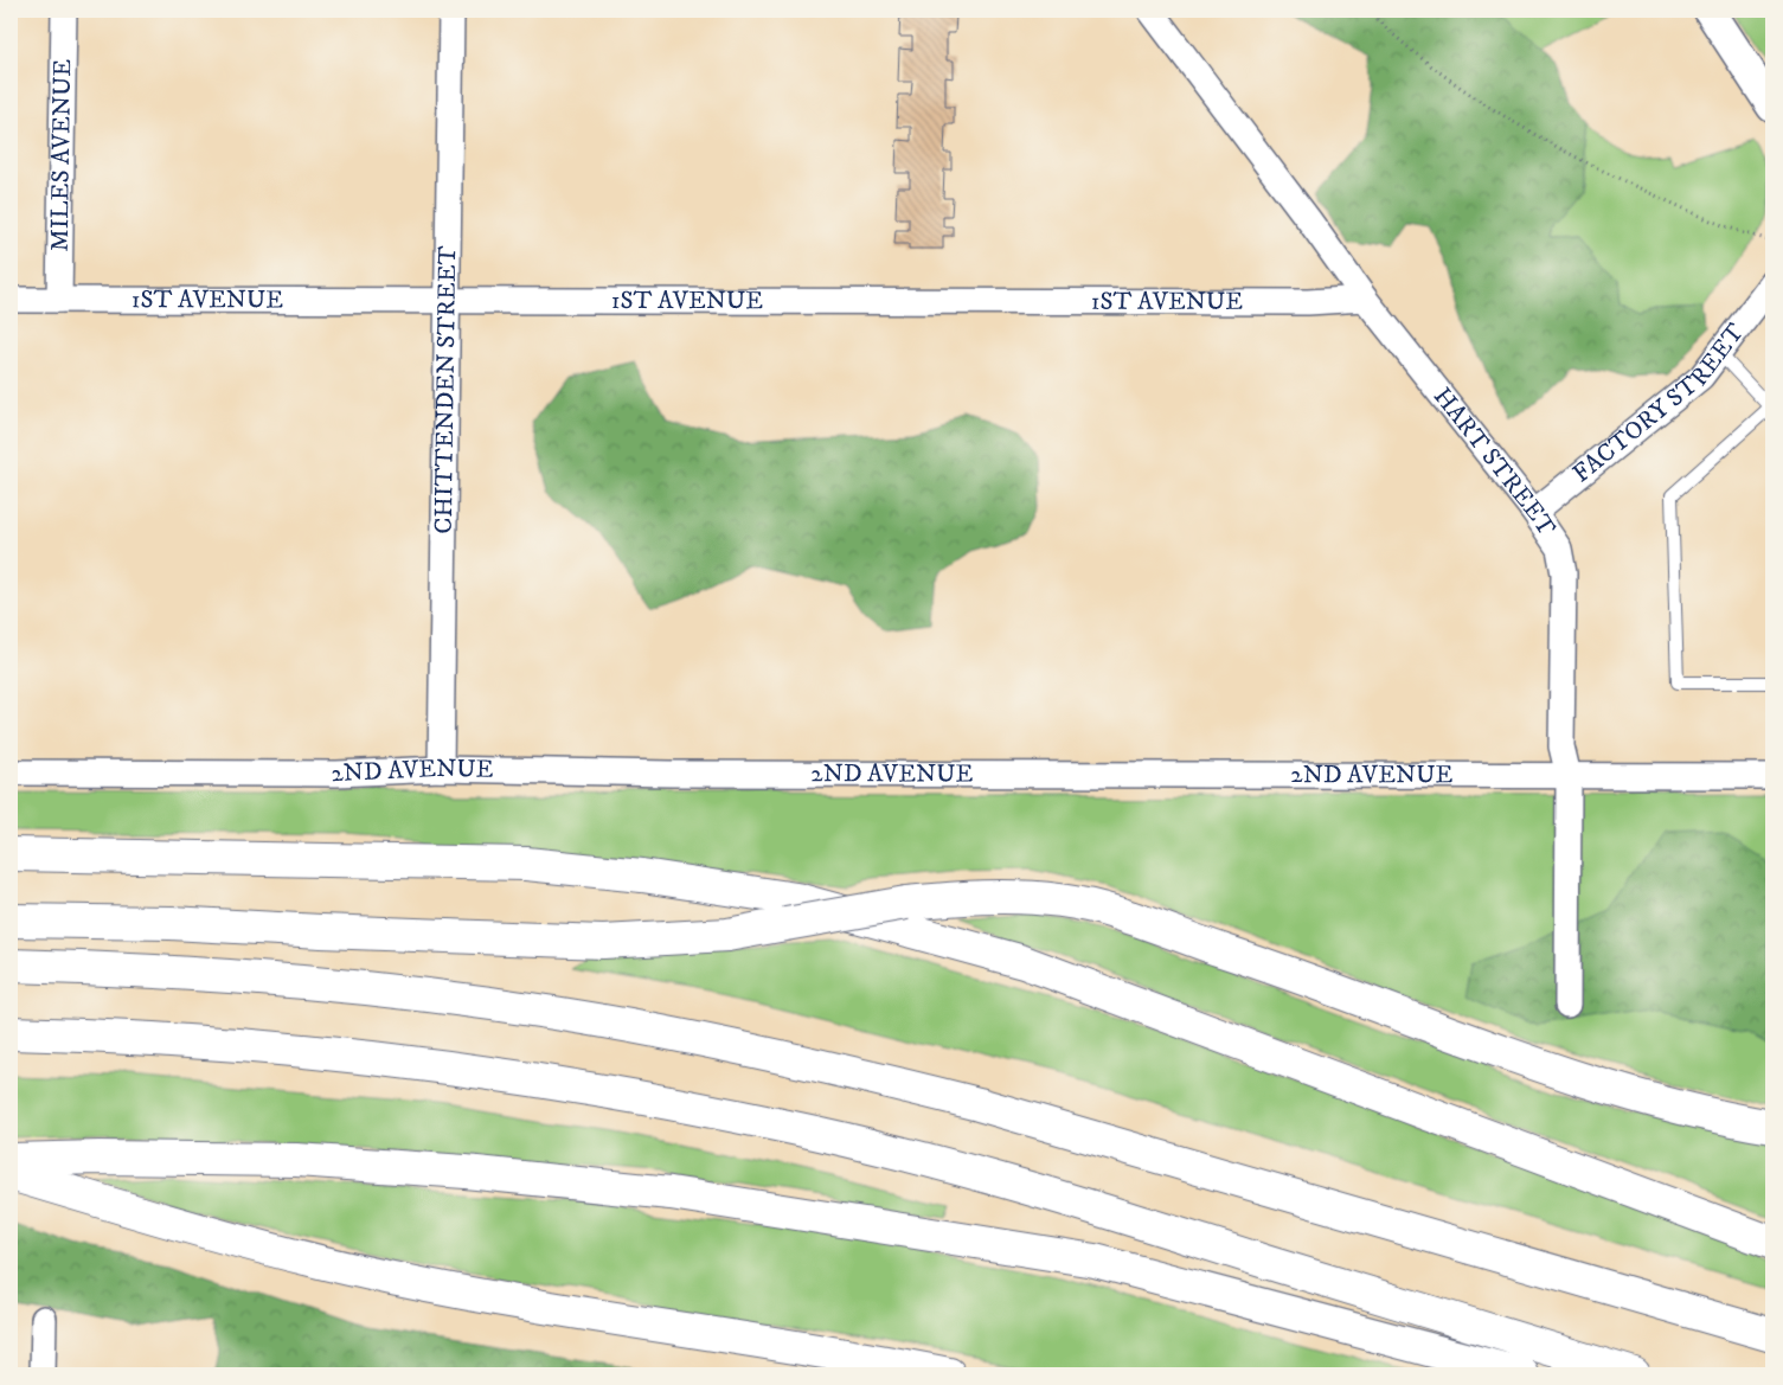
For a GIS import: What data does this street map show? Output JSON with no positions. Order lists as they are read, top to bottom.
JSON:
{
  "streets": {
    "street": [
      "MILES AVENUE",
      "1ST AVENUE",
      "CHITTENDEN STREET",
      "FACTORY STREET",
      "HART STREET",
      "2ND AVENUE"
    ]
  },
  "crossings": [
    ["MILES AVENUE", "1ST AVENUE"],
    ["1ST AVENUE", "CHITTENDEN STREET"],
    ["1ST AVENUE", "HART STREET"],
    ["CHITTENDEN STREET", "2ND AVENUE"],
    ["FACTORY STREET", "HART STREET"],
    ["HART STREET", "2ND AVENUE"]
  ]
}
